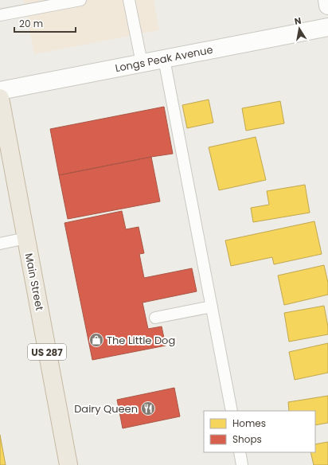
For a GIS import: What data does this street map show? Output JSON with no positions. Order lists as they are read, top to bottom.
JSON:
{
  "streets": {
    "highway": ["Main Street", "US 287"],
    "street": ["Longs Peak Avenue"]
  },
  "places": {
    "shop": ["The Little Dog"],
    "restaurant": ["Dairy Queen"]
  },
  "legend": ["Homes", "Shops"],
  "scale_bar": "20 m",
  "north": "top"
}
